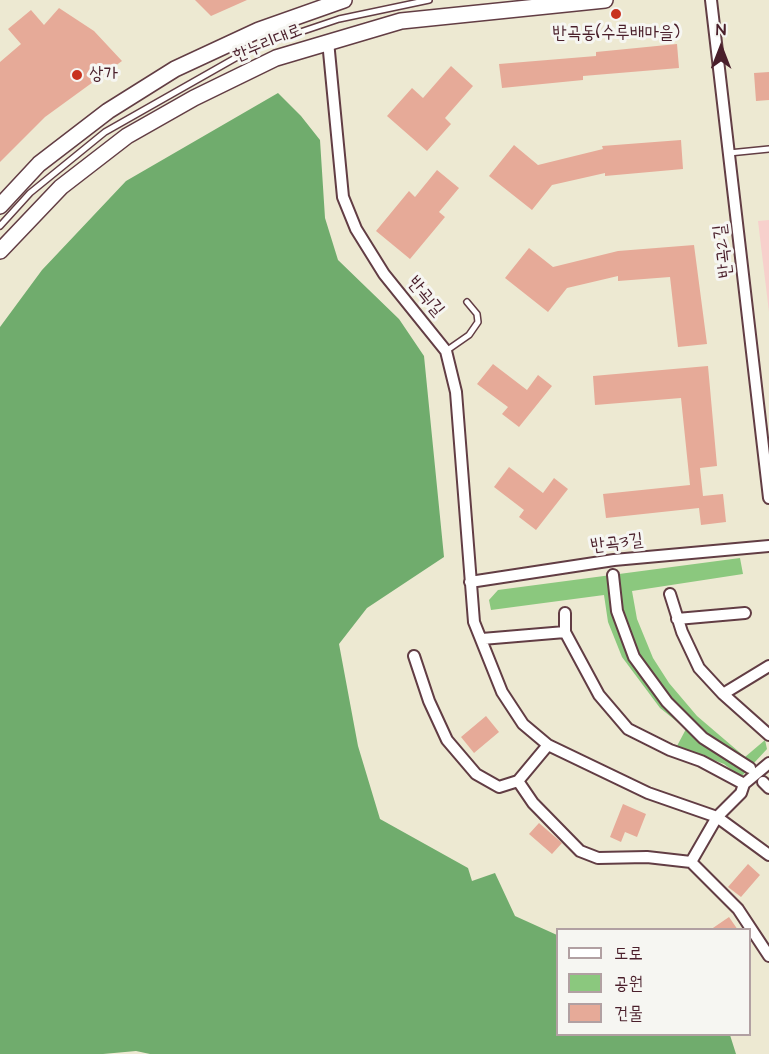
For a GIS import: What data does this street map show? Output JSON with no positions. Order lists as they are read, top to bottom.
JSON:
{
  "streets": {
    "street": [
      "한누리대로",
      "반곡2길",
      "반곡1길",
      "반곡3길"
    ]
  },
  "crossings": [
    ["한누리대로", "반곡1길"],
    ["반곡1길", "반곡3길"]
  ],
  "places": ["반곡동(수루배마을)", "상가"],
  "legend": ["도로", "공원", "건물"],
  "north": "top"
}
